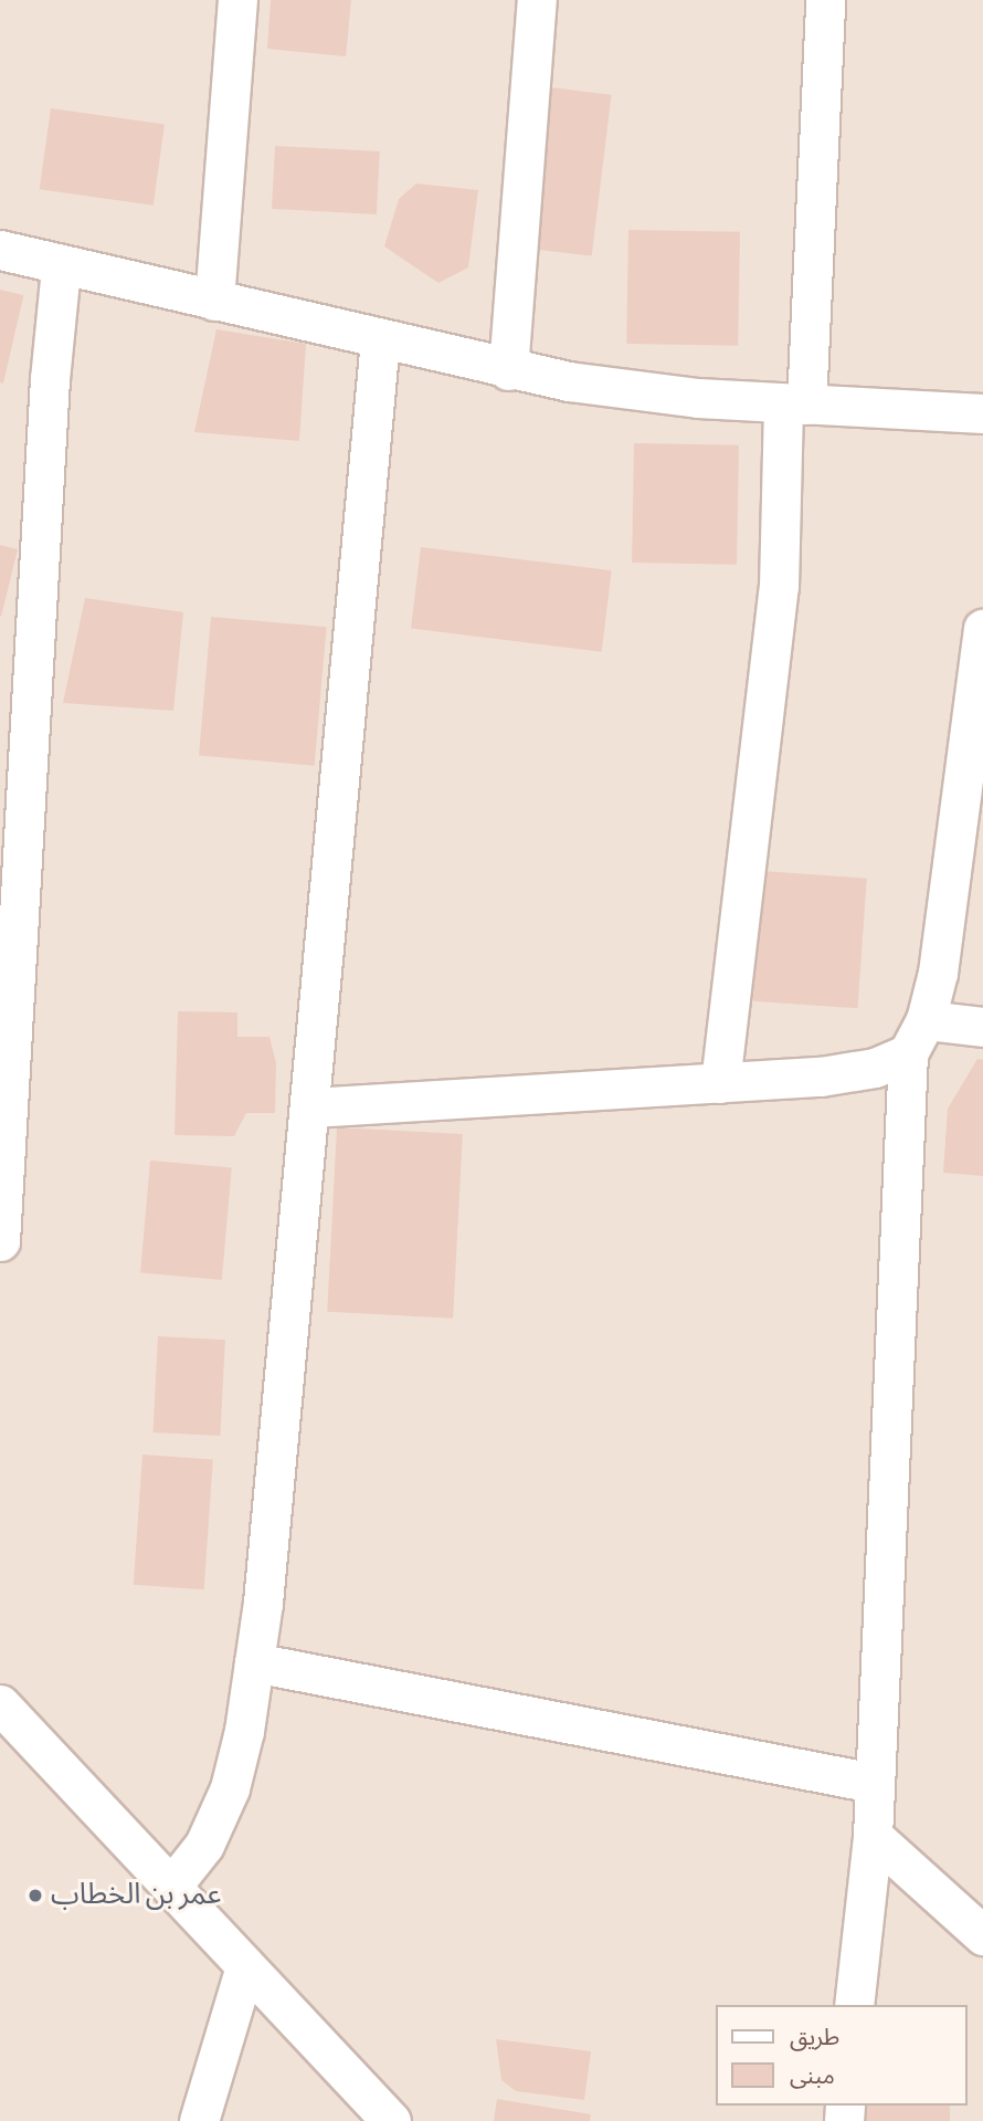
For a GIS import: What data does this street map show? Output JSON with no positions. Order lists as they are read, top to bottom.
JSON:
{
  "places": ["عمر بن الخطاب"],
  "legend": ["طريق", "مبنى"]
}
